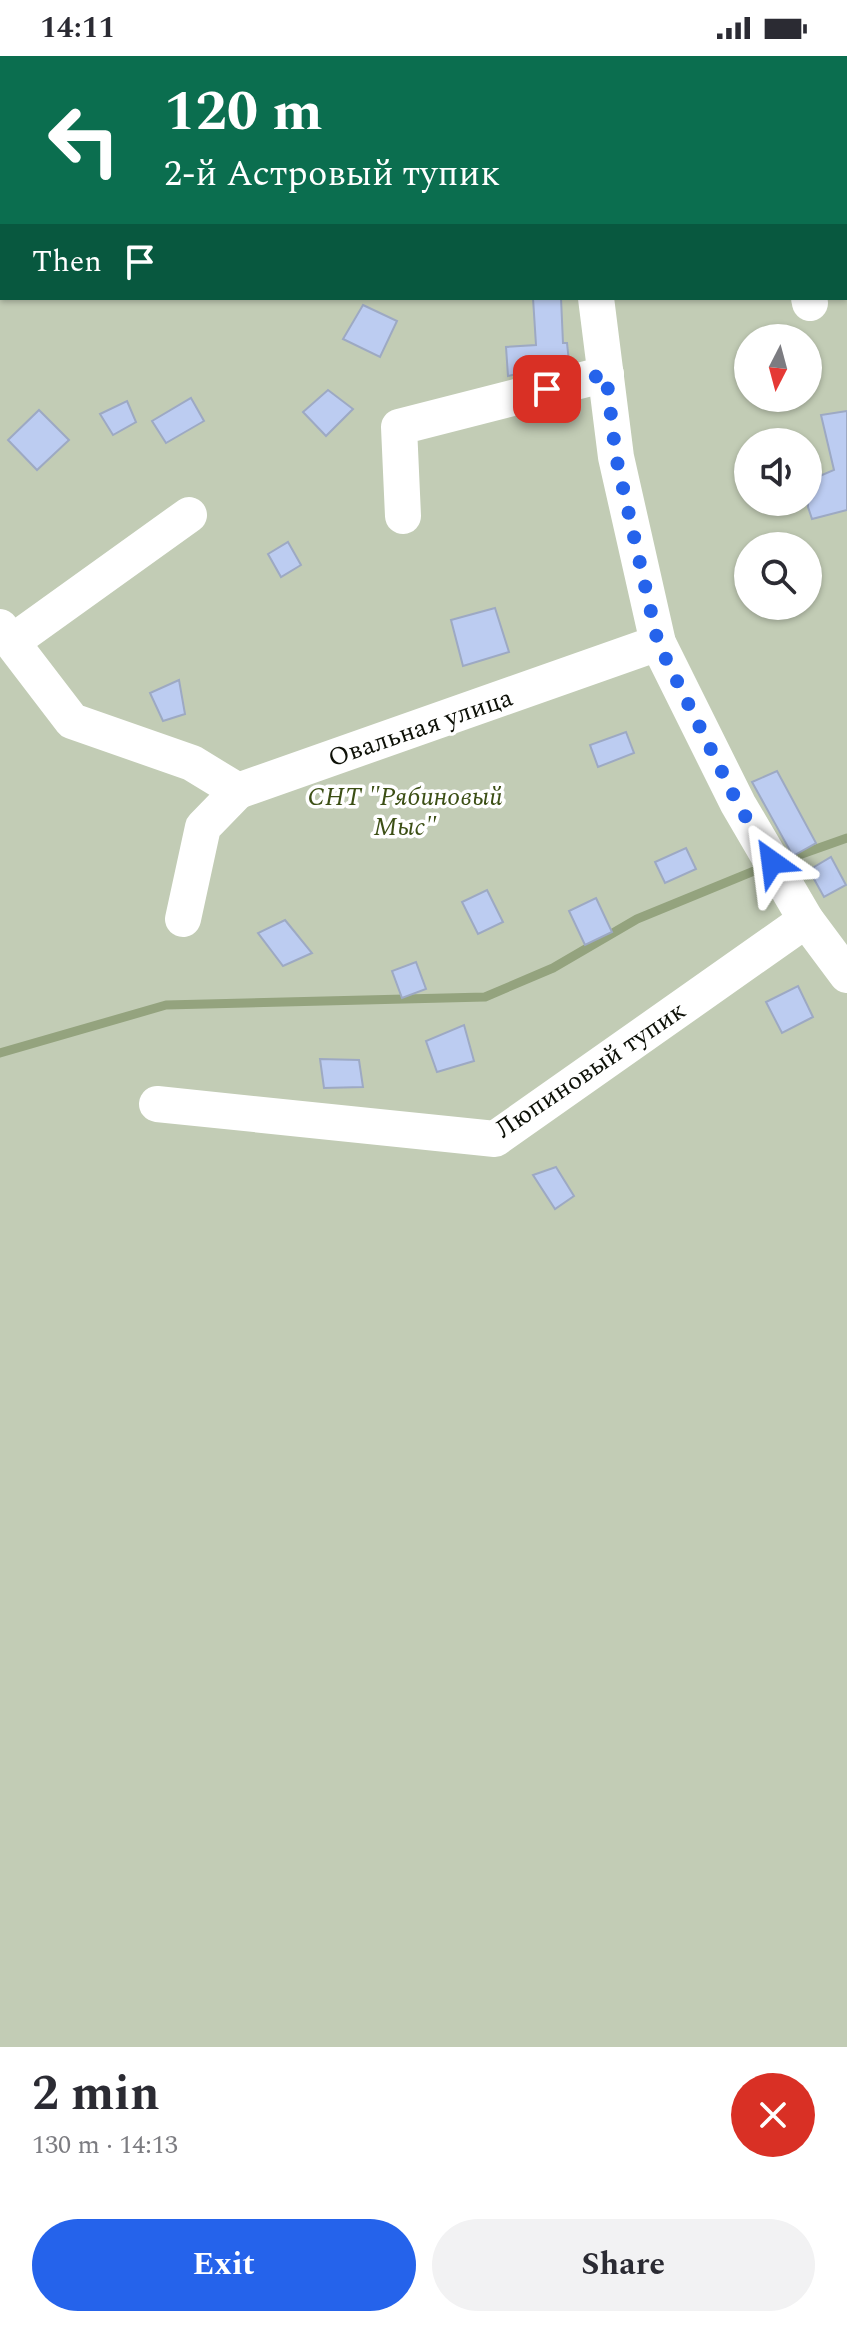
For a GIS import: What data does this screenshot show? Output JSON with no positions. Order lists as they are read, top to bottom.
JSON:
{
  "streets": {
    "lane": ["Овальная улица", "Люпиновый тупик"]
  },
  "parks": ["СНТ \"Рябиновый Мыс\""],
  "north": "bottom",
  "page": {
    "status": "14:11",
    "turn": ["120 m", "2-й Астровый тупик"],
    "then": "Then",
    "heading": ["2 min", "130 m · 14:13"],
    "buttons": ["Exit", "Share"]
  }
}
